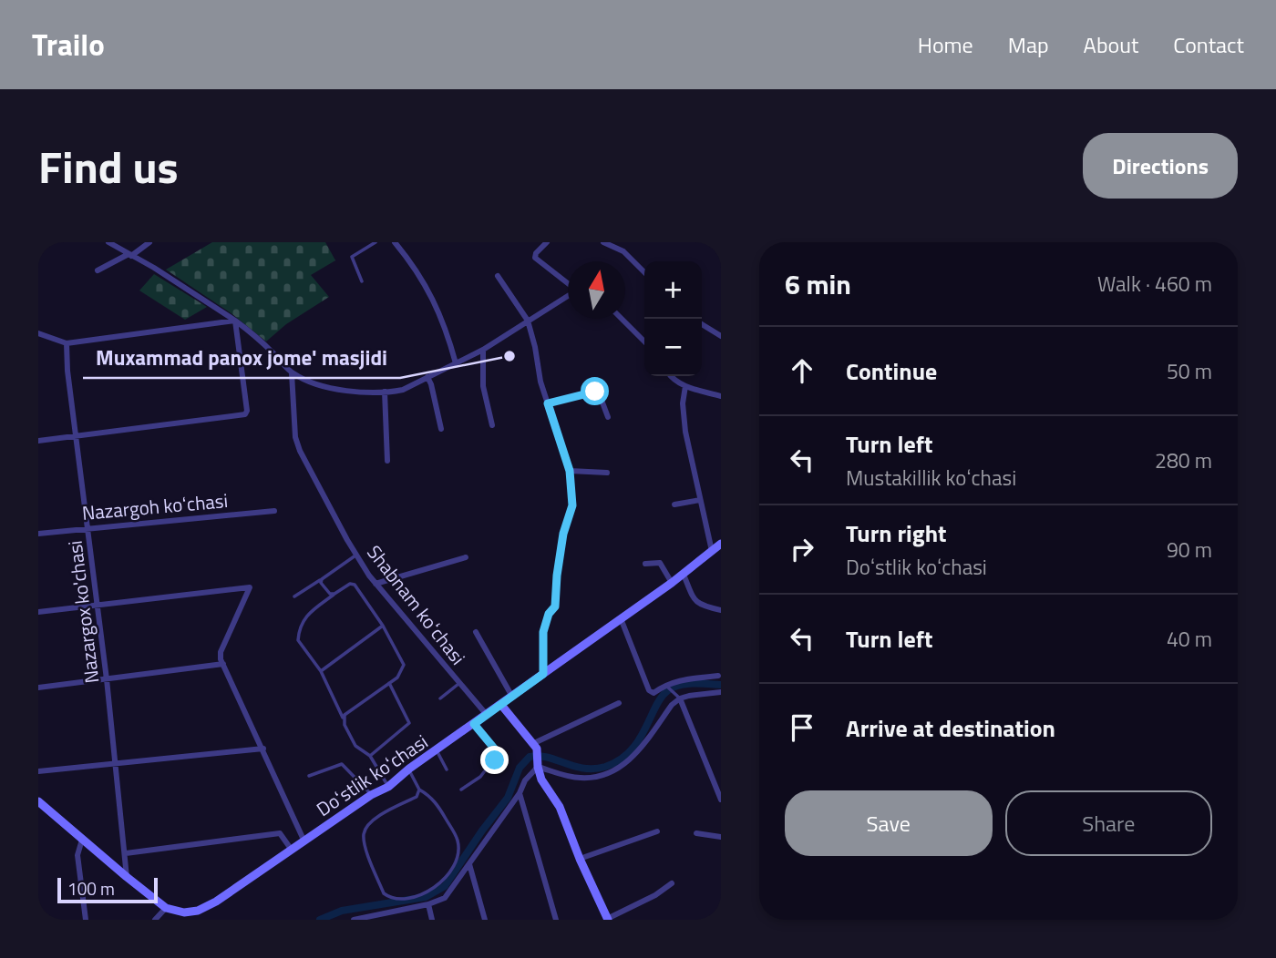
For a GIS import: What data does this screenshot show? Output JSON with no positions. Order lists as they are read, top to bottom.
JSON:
{
  "streets": {
    "street": [
      "Nazargoh koʻchasi",
      "Shabnam koʻchasi",
      "Nazargox ko'chasi",
      "Doʻstlik koʻchasi"
    ]
  },
  "crossings": [
    ["Nazargoh koʻchasi", "Nazargox ko'chasi"],
    ["Shabnam koʻchasi", "Doʻstlik koʻchasi"]
  ],
  "places": ["Muxammad panox jome' masjidi"],
  "scale_bar": "100 m",
  "north": "top",
  "page": {
    "header": "Trailo",
    "nav": [
      "Home",
      "Map",
      "About",
      "Contact"
    ],
    "title": "Find us",
    "buttons": [
      "Directions",
      ["Save", "Share"]
    ],
    "heading": ["6 min", "Walk · 460 m"],
    "map_buttons": ["+", "−"],
    "list": [
      ["Continue", "50 m"],
      ["Turn left", "Mustakillik koʻchasi", "280 m"],
      ["Turn right", "Doʻstlik koʻchasi", "90 m"],
      ["Turn left", "40 m"],
      "Arrive at destination"
    ],
    "scale": "100 m"
  }
}
